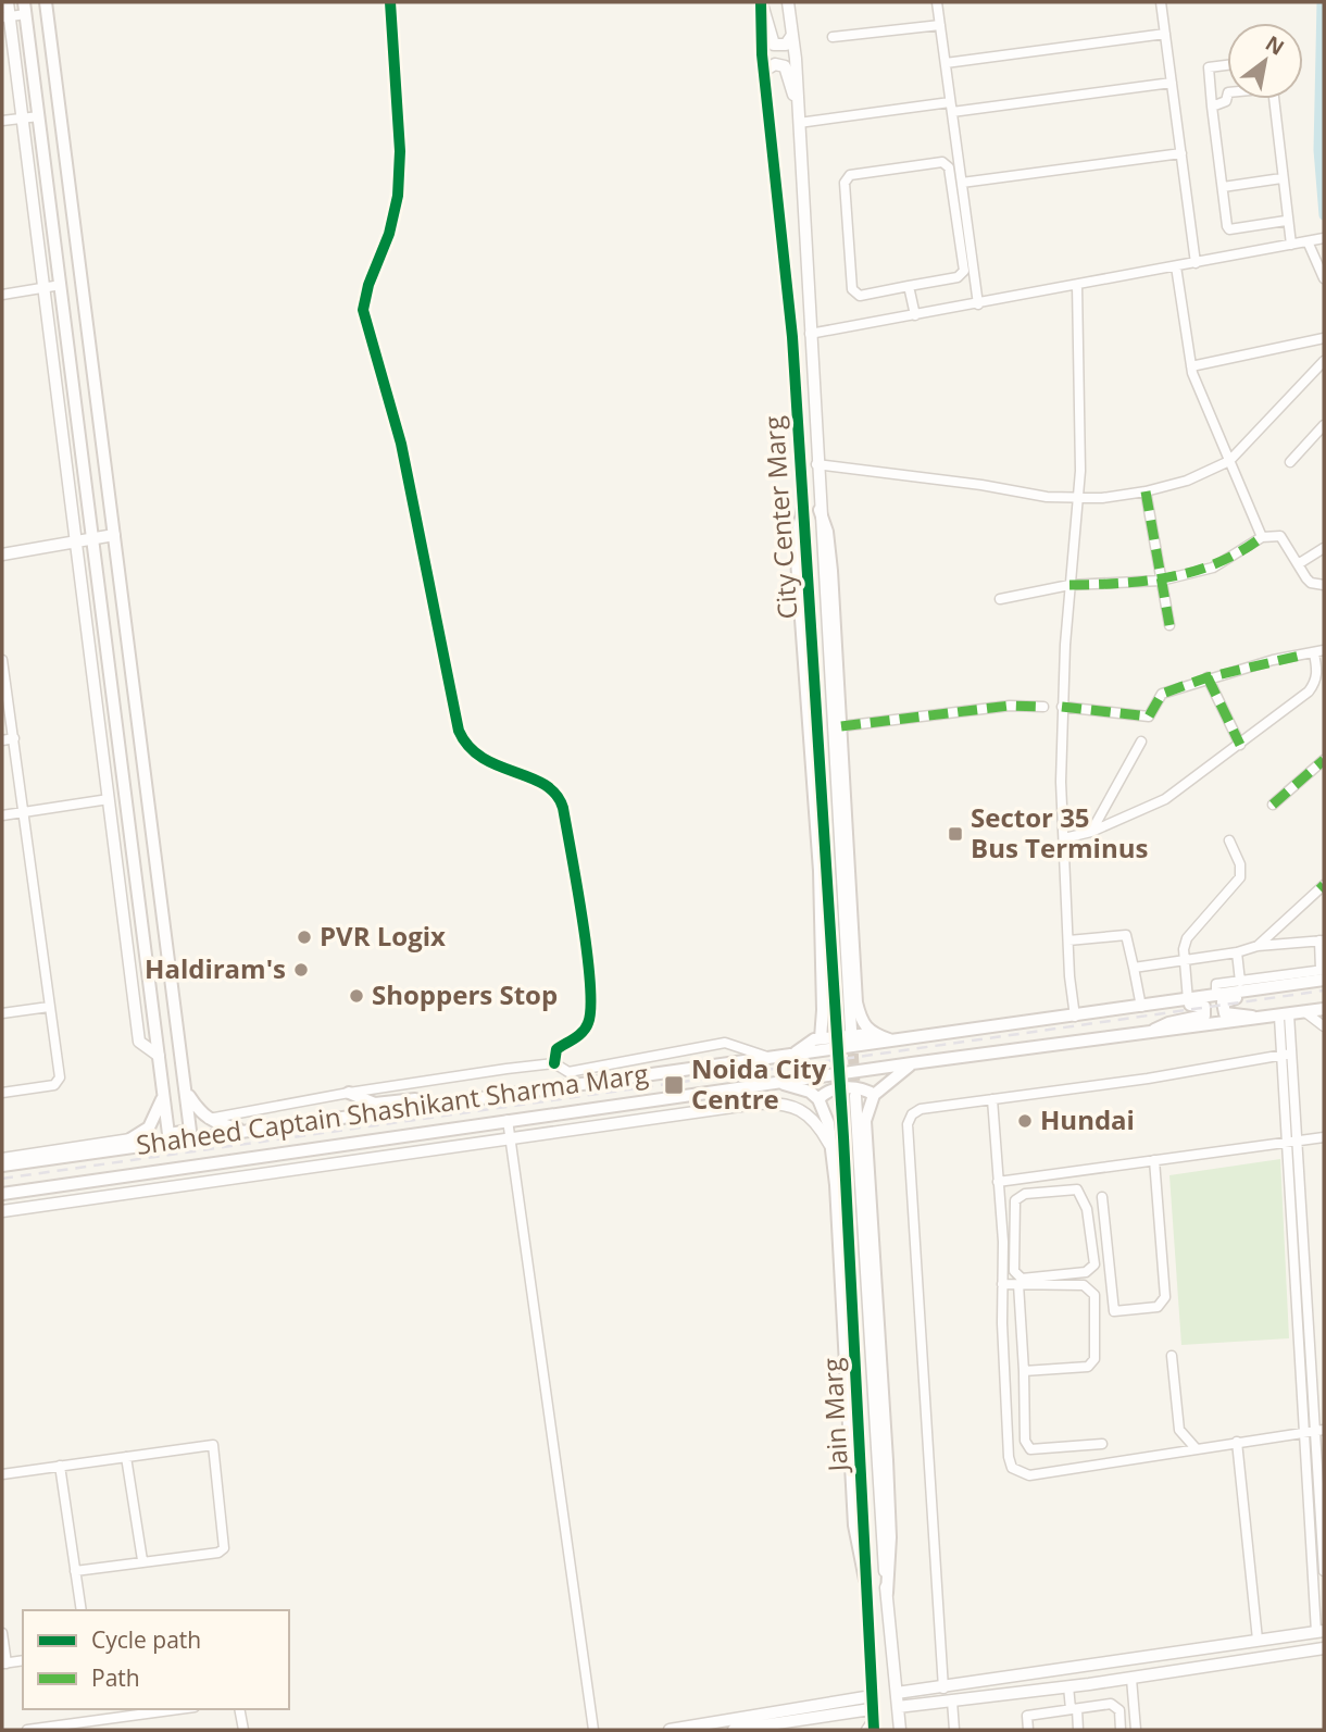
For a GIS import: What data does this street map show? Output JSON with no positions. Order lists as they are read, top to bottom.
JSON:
{
  "streets": {
    "main road": ["Shaheed Captain Shashikant Sharma Marg"],
    "street": ["City Center Marg", "Jain Marg"]
  },
  "places": {
    "transit": ["Sector 35 Bus Terminus", "Noida City Centre"],
    "other": [
      "PVR Logix",
      "Haldiram's",
      "Shoppers Stop",
      "Hundai"
    ]
  },
  "legend": ["Cycle path", "Path"],
  "north": "top right"
}
